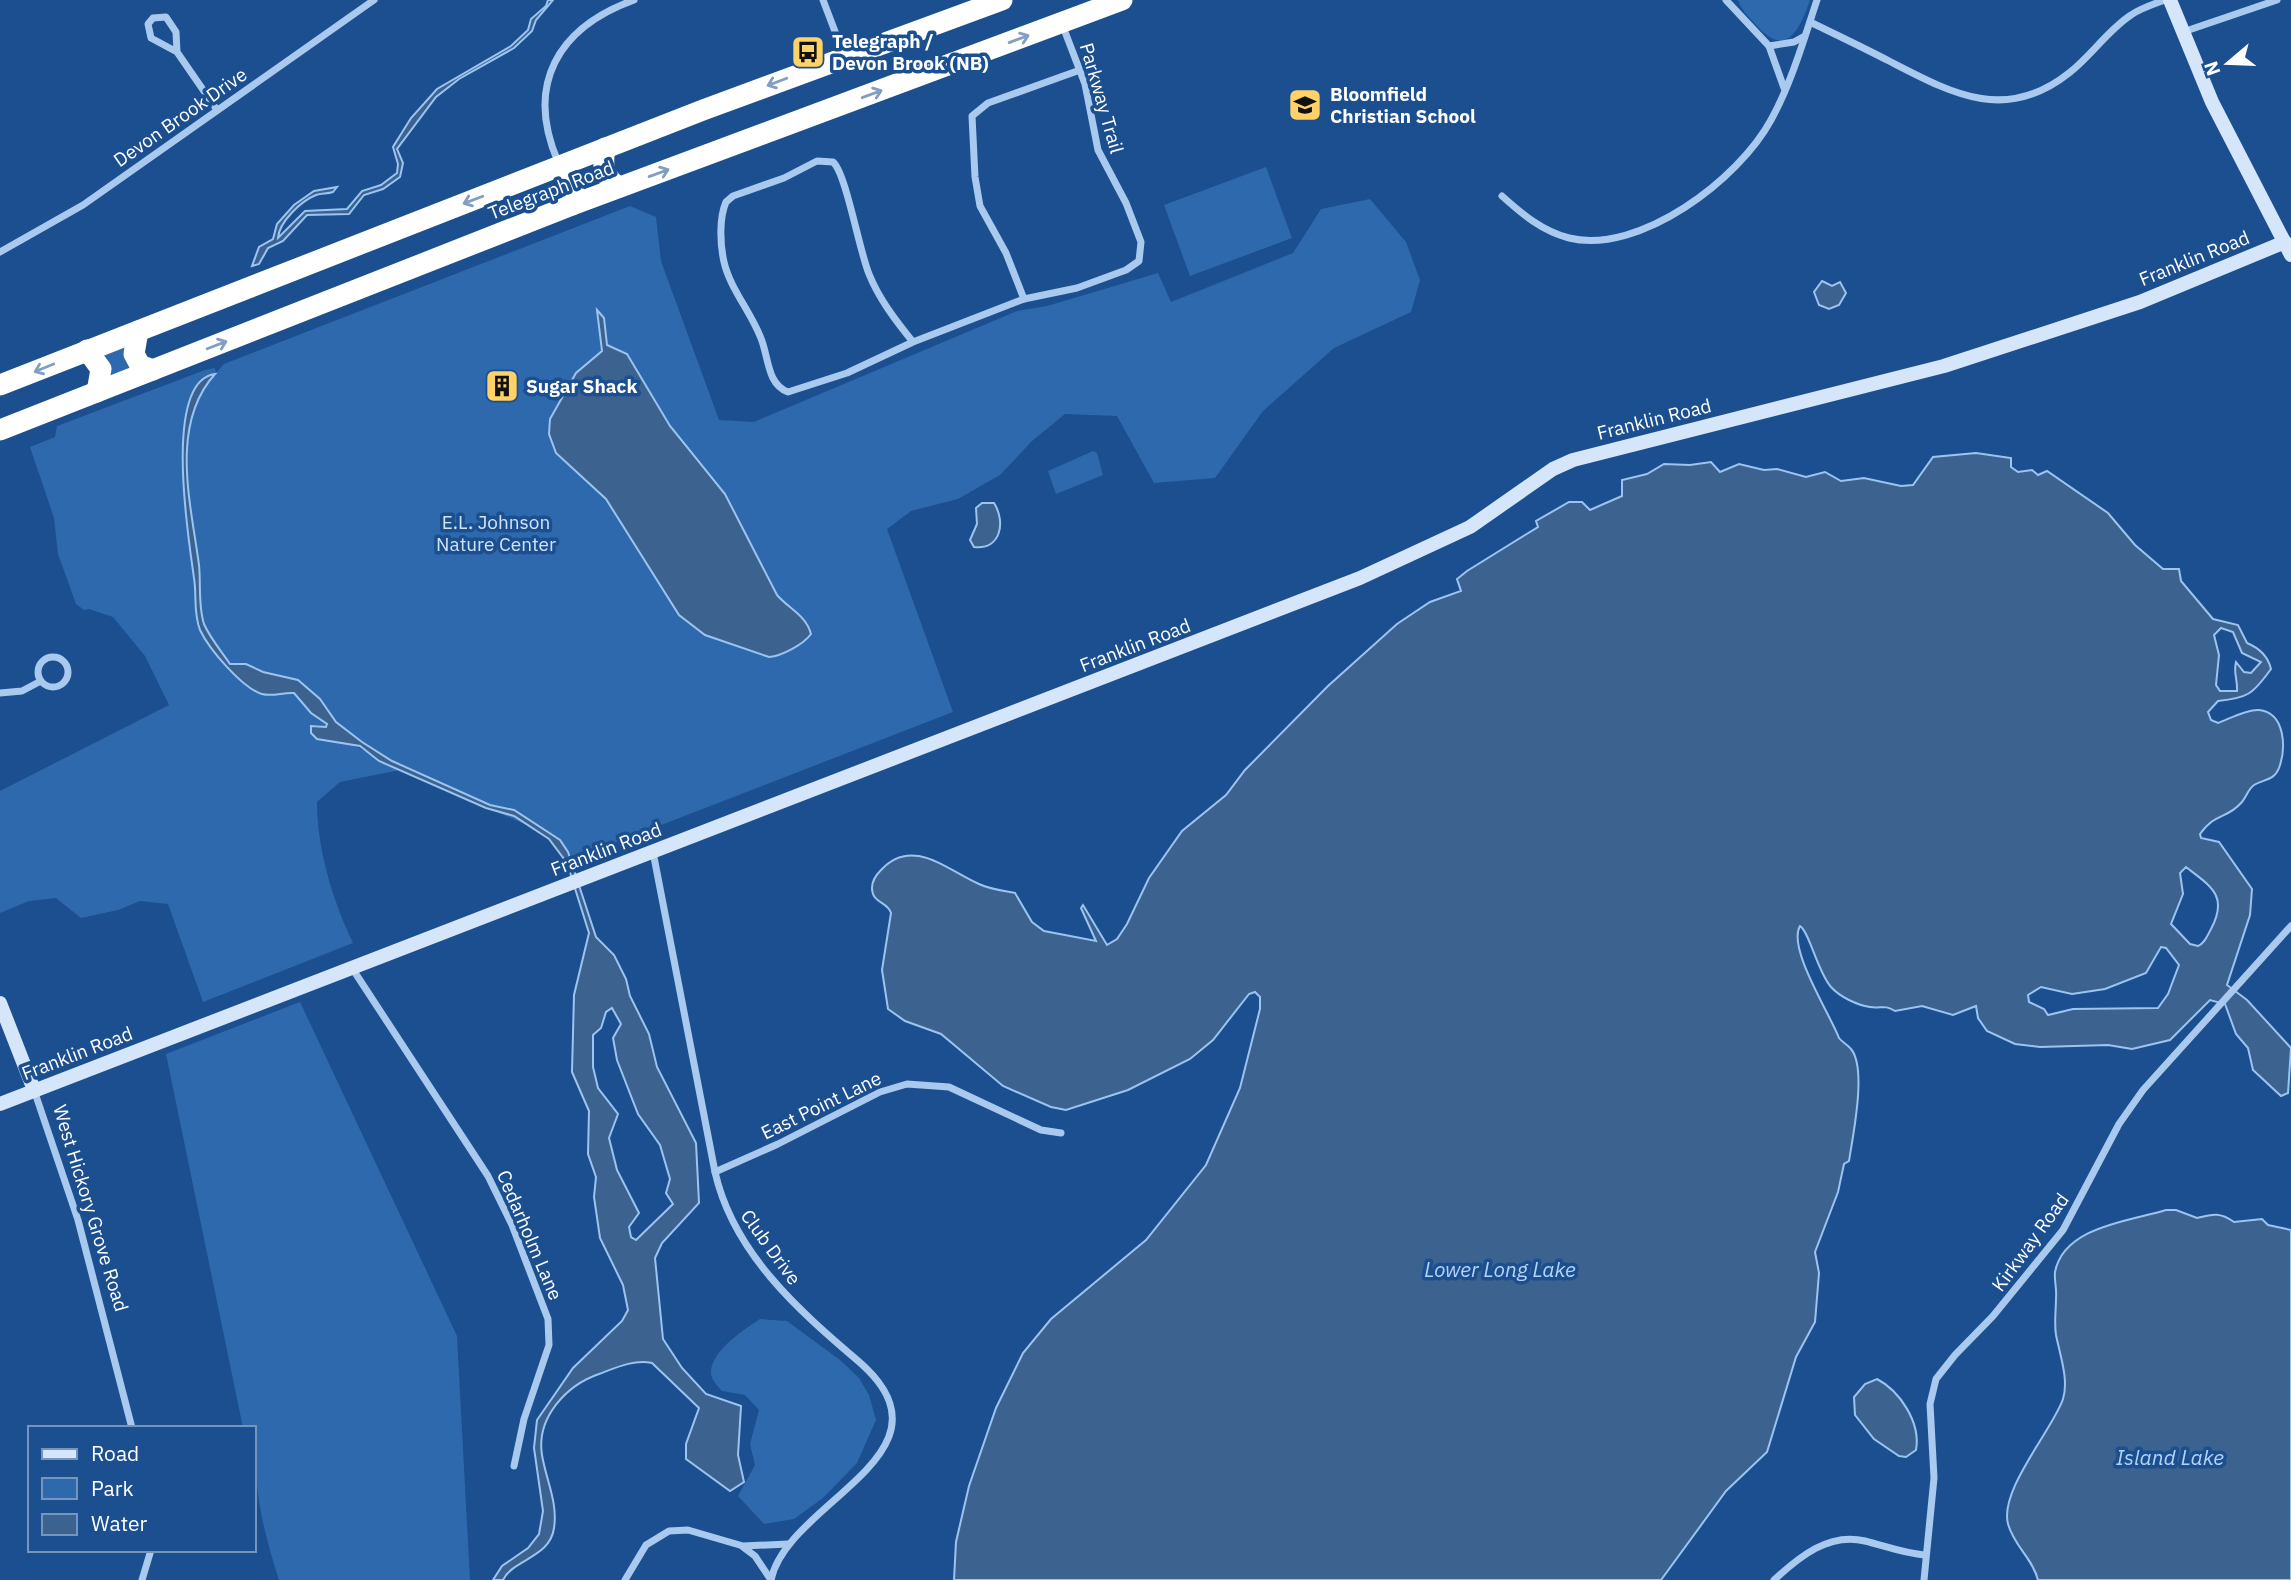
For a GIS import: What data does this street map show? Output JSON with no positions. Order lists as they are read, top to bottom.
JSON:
{
  "streets": {
    "highway": ["Telegraph Road"],
    "street": [
      "Parkway Trail",
      "Devon Brook Drive",
      "Franklin Road",
      "East Point Lane",
      "West Hickory Grove Road",
      "Cedarholm Lane",
      "Kirkway Road",
      "Club Drive"
    ]
  },
  "crossings": [
    ["Parkway Trail", "Telegraph Road"],
    ["Franklin Road", "West Hickory Grove Road"],
    ["Franklin Road", "Cedarholm Lane"],
    ["Franklin Road", "Club Drive"],
    ["East Point Lane", "Club Drive"]
  ],
  "water": ["Lower Long Lake", "Island Lake"],
  "parks": ["E.L. Johnson Nature Center"],
  "places": {
    "bus stop": ["Telegraph / Devon Brook (NB)"],
    "school or university": ["Bloomfield Christian School"],
    "building": ["Sugar Shack"]
  },
  "legend": ["Road", "Park", "Water"],
  "north": "left"
}
